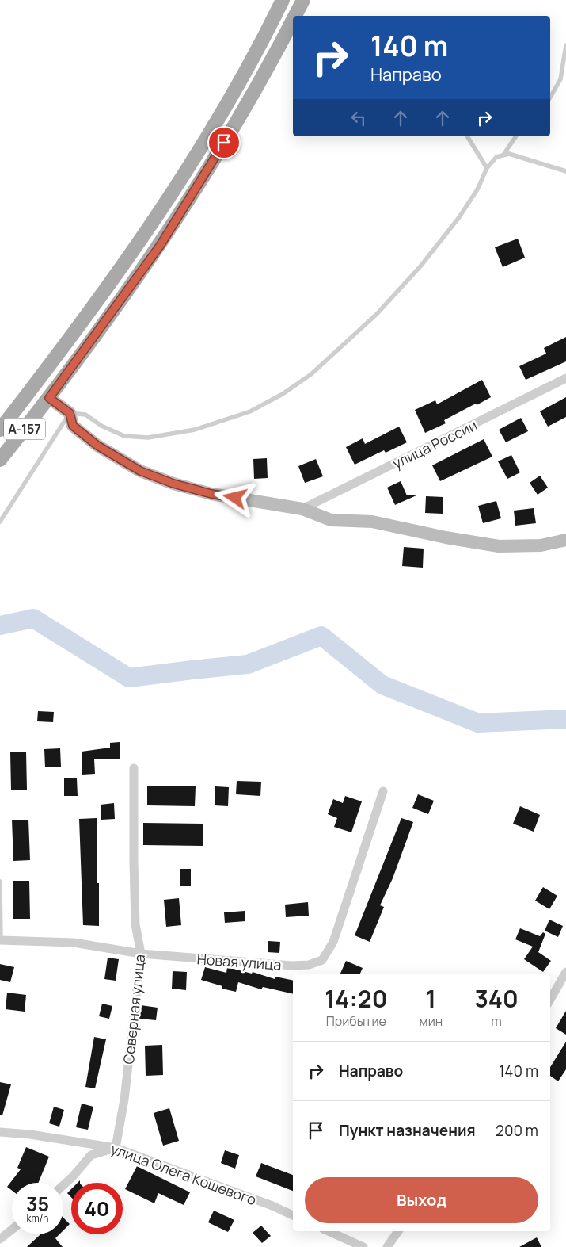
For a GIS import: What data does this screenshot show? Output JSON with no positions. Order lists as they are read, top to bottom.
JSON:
{
  "streets": {
    "main road": ["А-157"],
    "street": [
      "улица России",
      "Новая улица",
      "Северная улица",
      "улица Олега Кошевого"
    ]
  },
  "crossings": [
    ["Новая улица", "Северная улица"],
    ["Северная улица", "улица Олега Кошевого"]
  ],
  "page": {
    "turn": ["140 m", "Направо"],
    "eta": [
      "14:20",
      "Прибытие",
      "1",
      "мин",
      "340",
      "m"
    ],
    "list": [
      {
        "name": "Направо",
        "value": "140 m"
      },
      {
        "name": "Пункт назначения",
        "value": "200 m"
      }
    ],
    "buttons": "Выход",
    "speed": "35 km/h",
    "limit": "40"
  }
}
